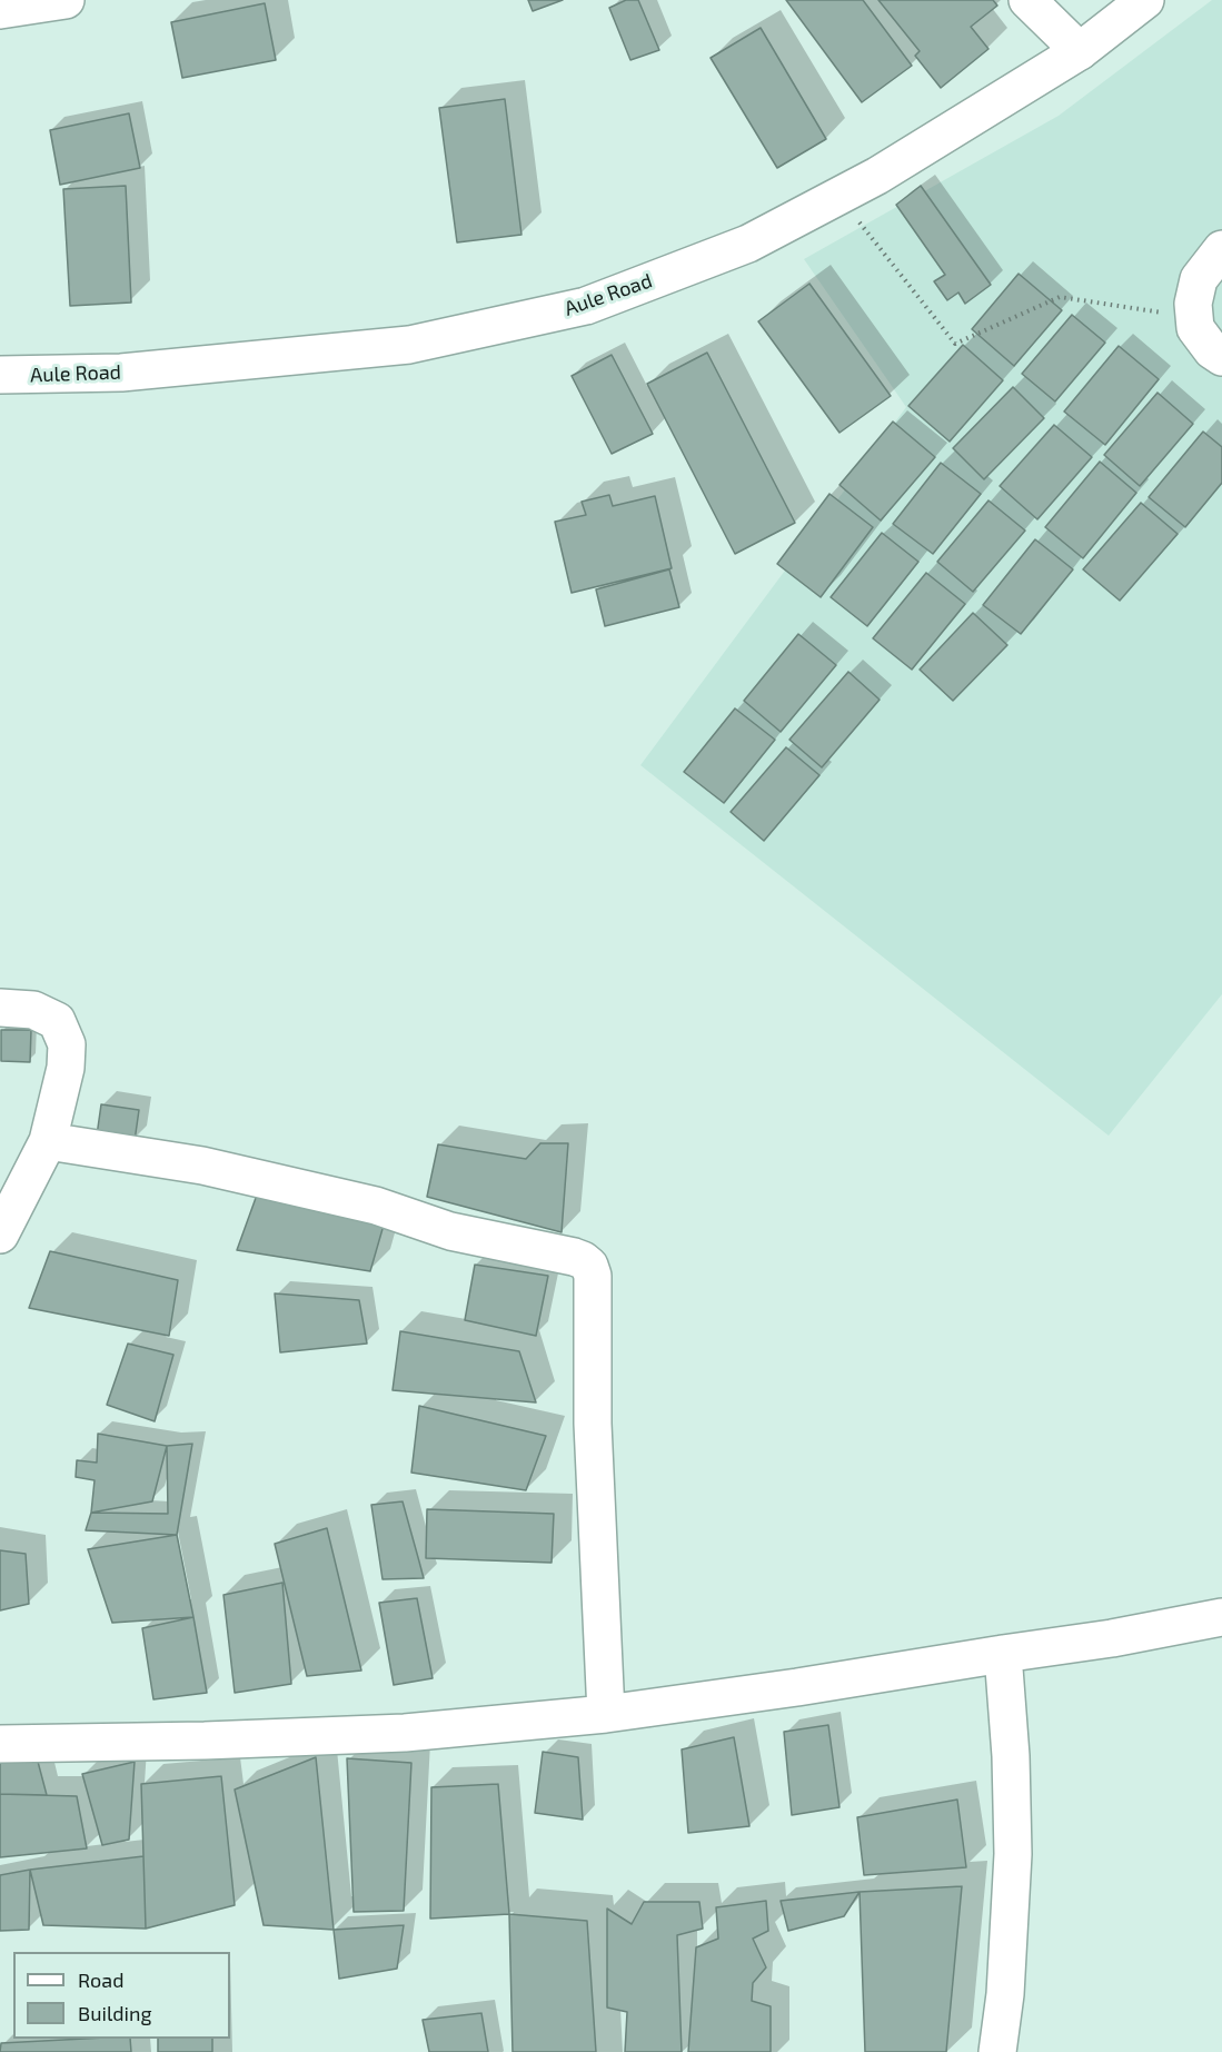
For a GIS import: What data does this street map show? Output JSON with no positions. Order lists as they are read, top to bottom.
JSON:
{
  "streets": {
    "street": ["Aule Road"]
  },
  "legend": ["Road", "Building"]
}
